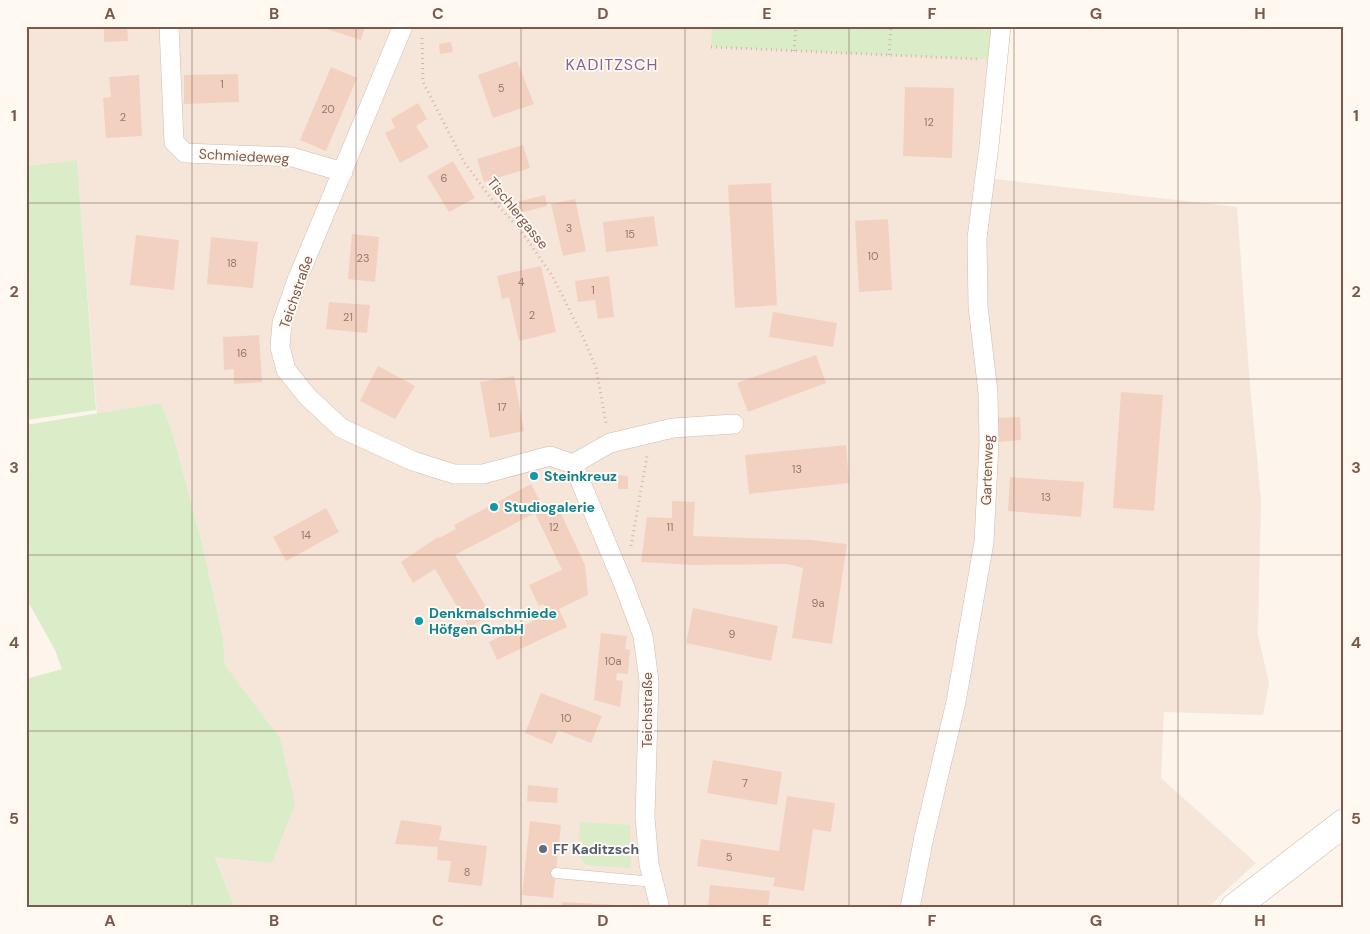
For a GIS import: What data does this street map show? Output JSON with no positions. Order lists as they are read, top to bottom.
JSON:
{
  "streets": {
    "street": ["Schmiedeweg", "Teichstraße", "Gartenweg"],
    "path": ["Tischlergasse"]
  },
  "crossings": [
    ["Schmiedeweg", "Teichstraße"]
  ],
  "districts": ["KADITZSCH"],
  "places": [
    "Steinkreuz",
    "Studiogalerie",
    "Denkmalschmiede Höfgen GmbH",
    "FF Kaditzsch"
  ],
  "house_numbers": [
    "1",
    "5",
    "20",
    "2",
    "12",
    "6",
    "3",
    "15",
    "10",
    "23",
    "18",
    "4",
    "1",
    "2",
    "21",
    "16",
    "17",
    "13",
    "13",
    "12",
    "11",
    "14",
    "9a",
    "9",
    "10a",
    "10",
    "7",
    "5",
    "8"
  ],
  "grid": {
    "columns": [
      "A",
      "B",
      "C",
      "D",
      "E",
      "F",
      "G",
      "H"
    ],
    "rows": [
      "1",
      "2",
      "3",
      "4",
      "5"
    ]
  }
}
